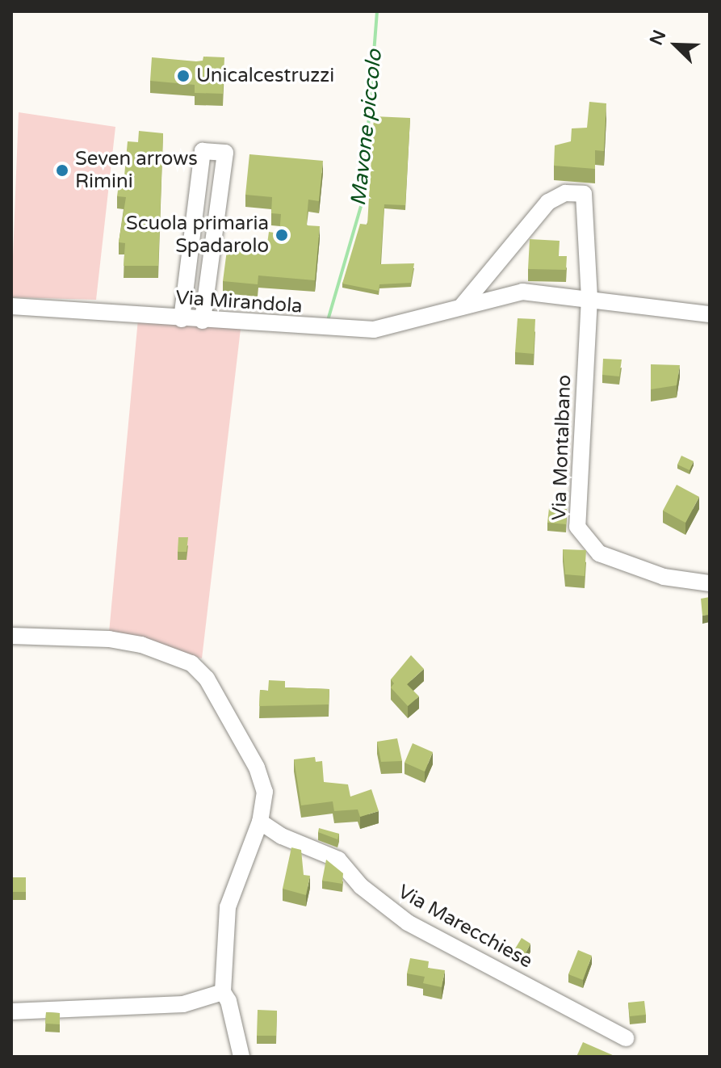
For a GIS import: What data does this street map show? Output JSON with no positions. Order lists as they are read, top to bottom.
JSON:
{
  "streets": {
    "street": ["Via Mirandola", "Via Montalbano", "Via Marecchiese"]
  },
  "crossings": [
    ["Via Mirandola", "Via Montalbano"]
  ],
  "water": ["Mavone piccolo"],
  "places": ["Unicalcestruzzi", "Seven arrows Rimini", "Scuola primaria Spadarolo"],
  "north": "top left"
}
